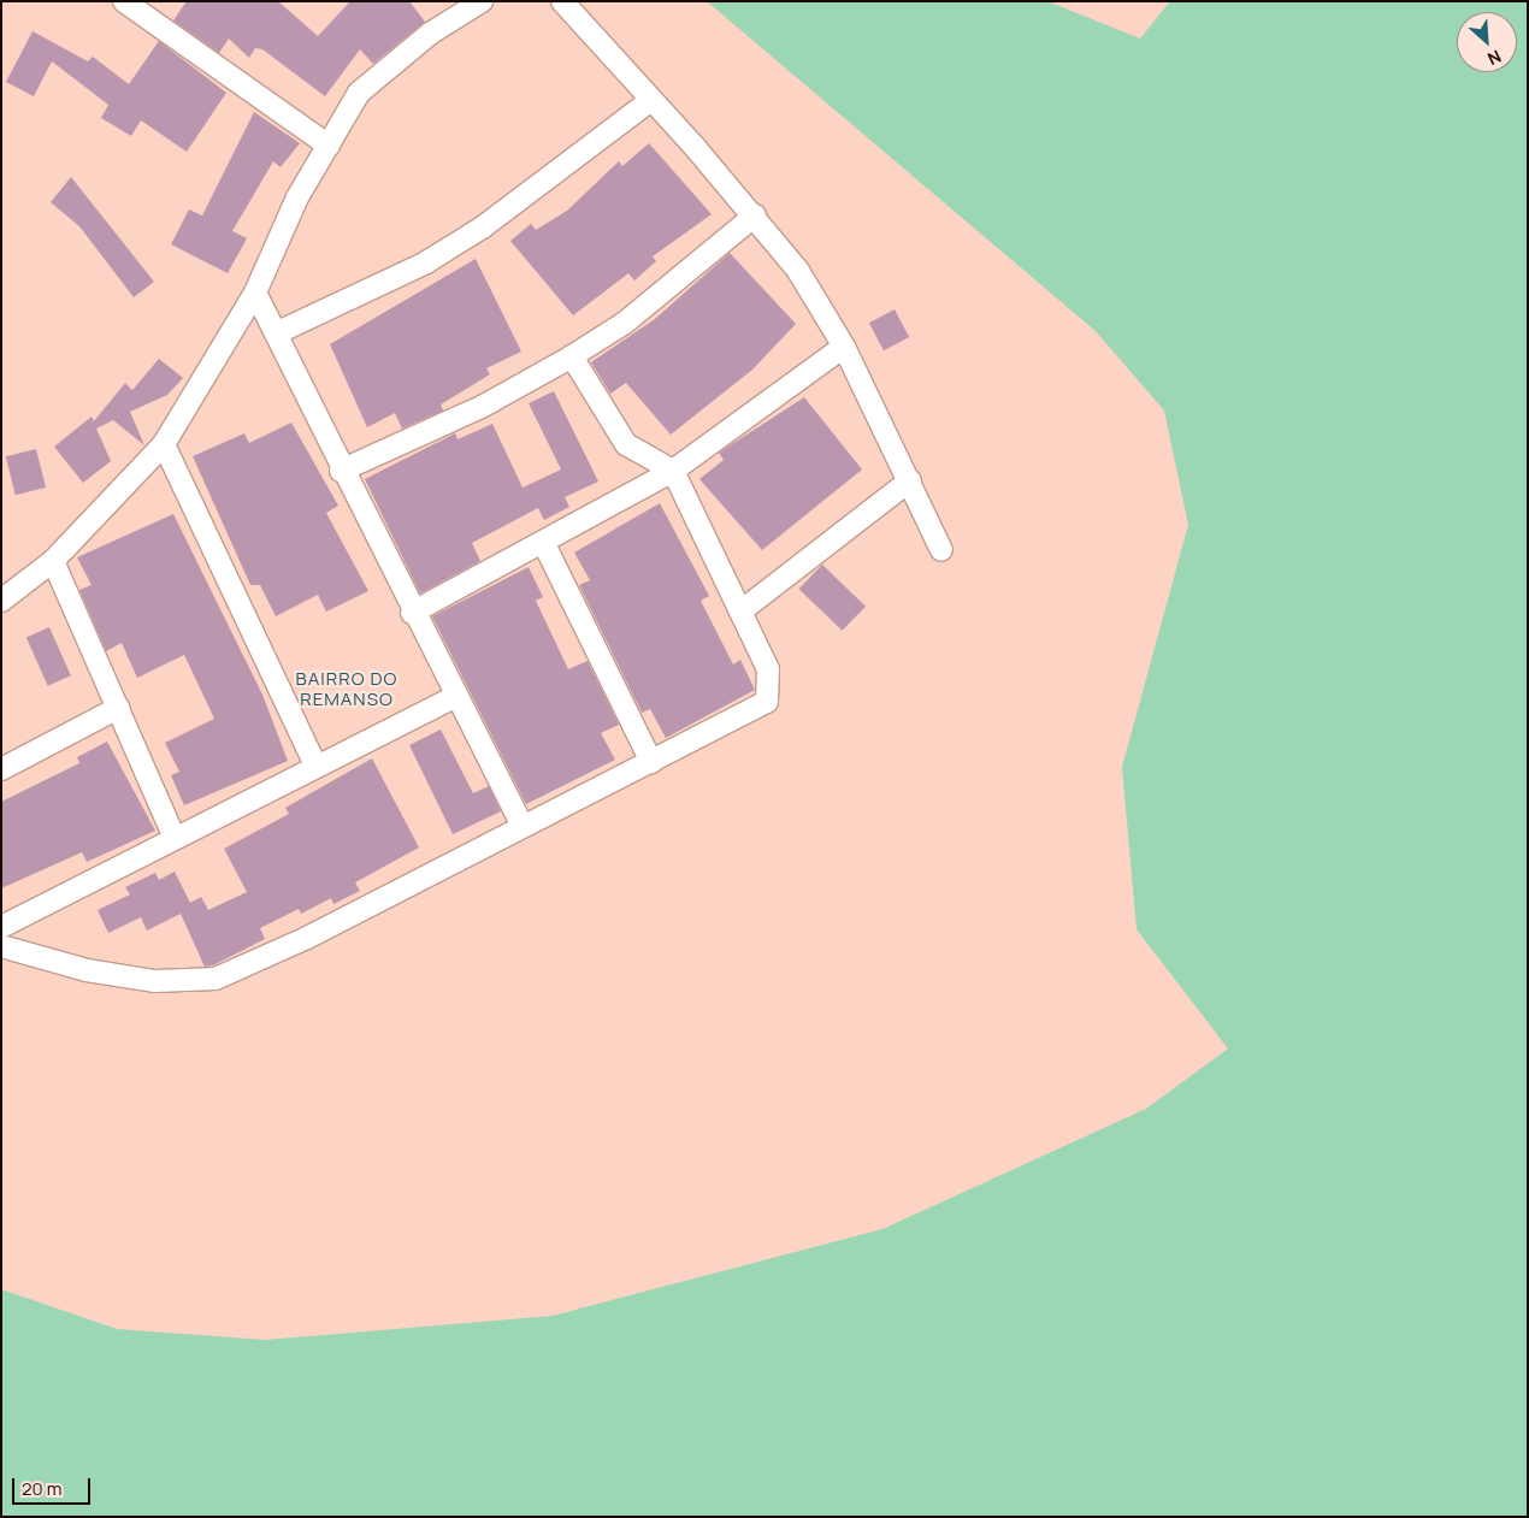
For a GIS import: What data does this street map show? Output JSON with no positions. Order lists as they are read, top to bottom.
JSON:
{
  "districts": ["BAIRRO DO REMANSO"],
  "scale_bar": "20 m",
  "north": "bottom right"
}
